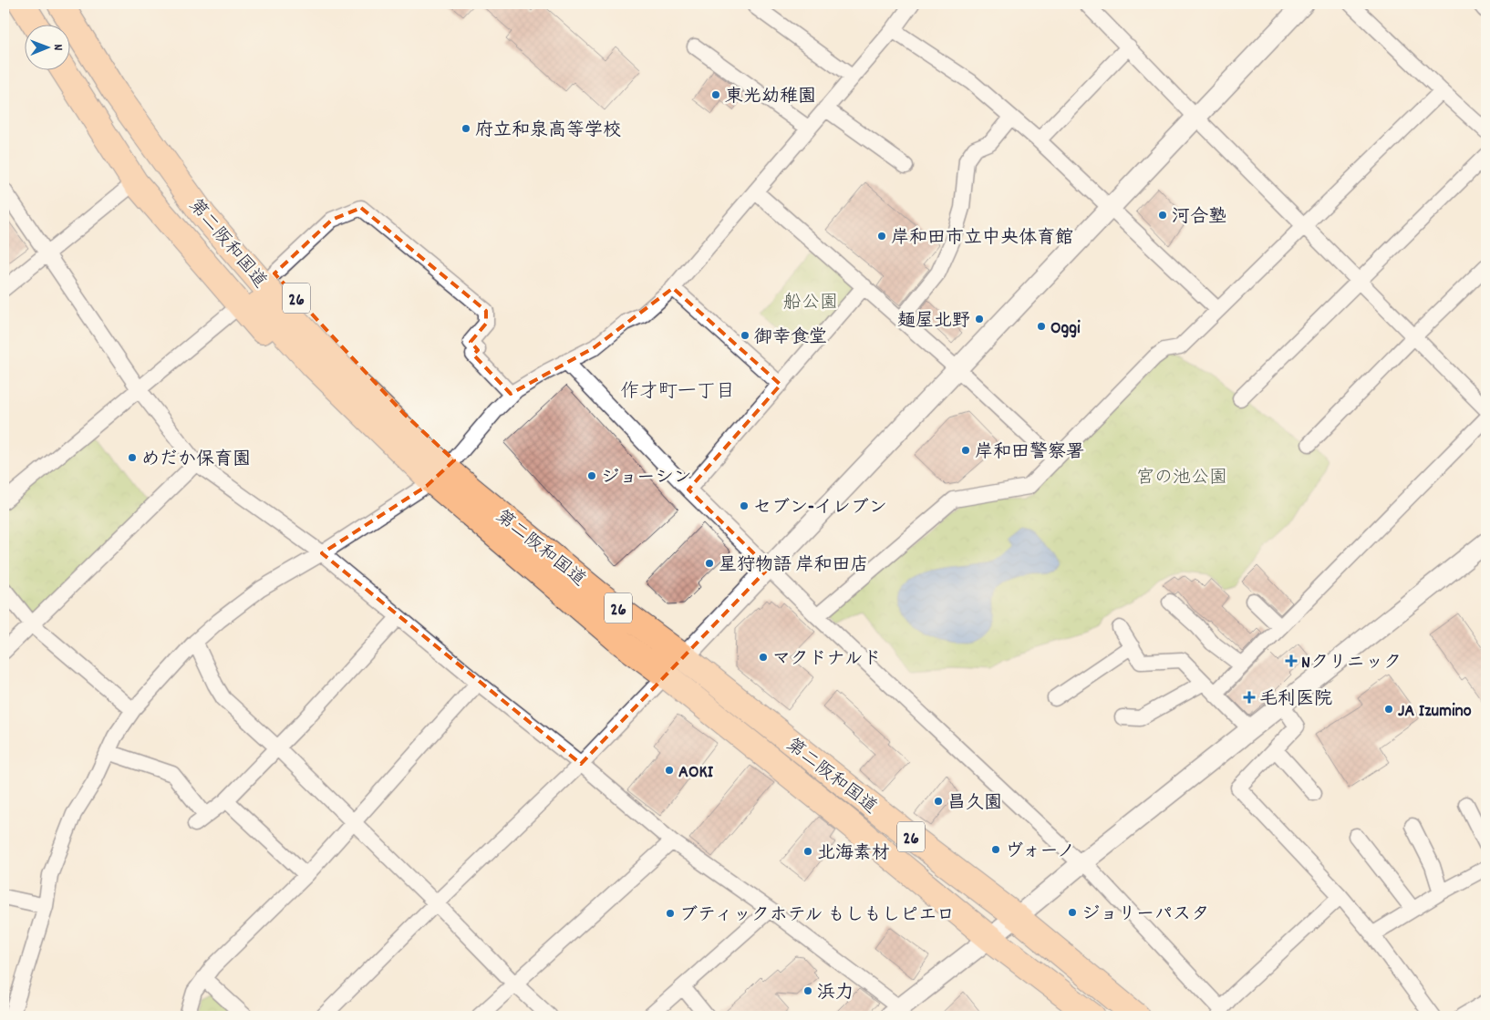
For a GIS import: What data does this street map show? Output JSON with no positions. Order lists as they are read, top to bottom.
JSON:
{
  "streets": {
    "highway": ["第二阪和国道", "26"]
  },
  "crossings": [
    ["第二阪和国道", "26"]
  ],
  "districts": ["作才町一丁目"],
  "parks": ["船公園", "宮の池公園"],
  "places": {
    "other": [
      "東光幼稚園",
      "府立和泉高等学校",
      "河合塾",
      "岸和田市立中央体育館",
      "麺屋北野",
      "Oggi",
      "御幸食堂",
      "岸和田警察署",
      "めだか保育園",
      "ジョーシン",
      "セブン-イレブン",
      "星狩物語 岸和田店",
      "マクドナルド",
      "JA Izumino",
      "AOKI",
      "昌久園",
      "ヴォーノ",
      "北海素材",
      "ジョリーパスタ",
      "ブティックホテル もしもしピエロ",
      "浜力"
    ],
    "health": ["Nクリニック", "毛利医院"]
  },
  "north": "right"
}
